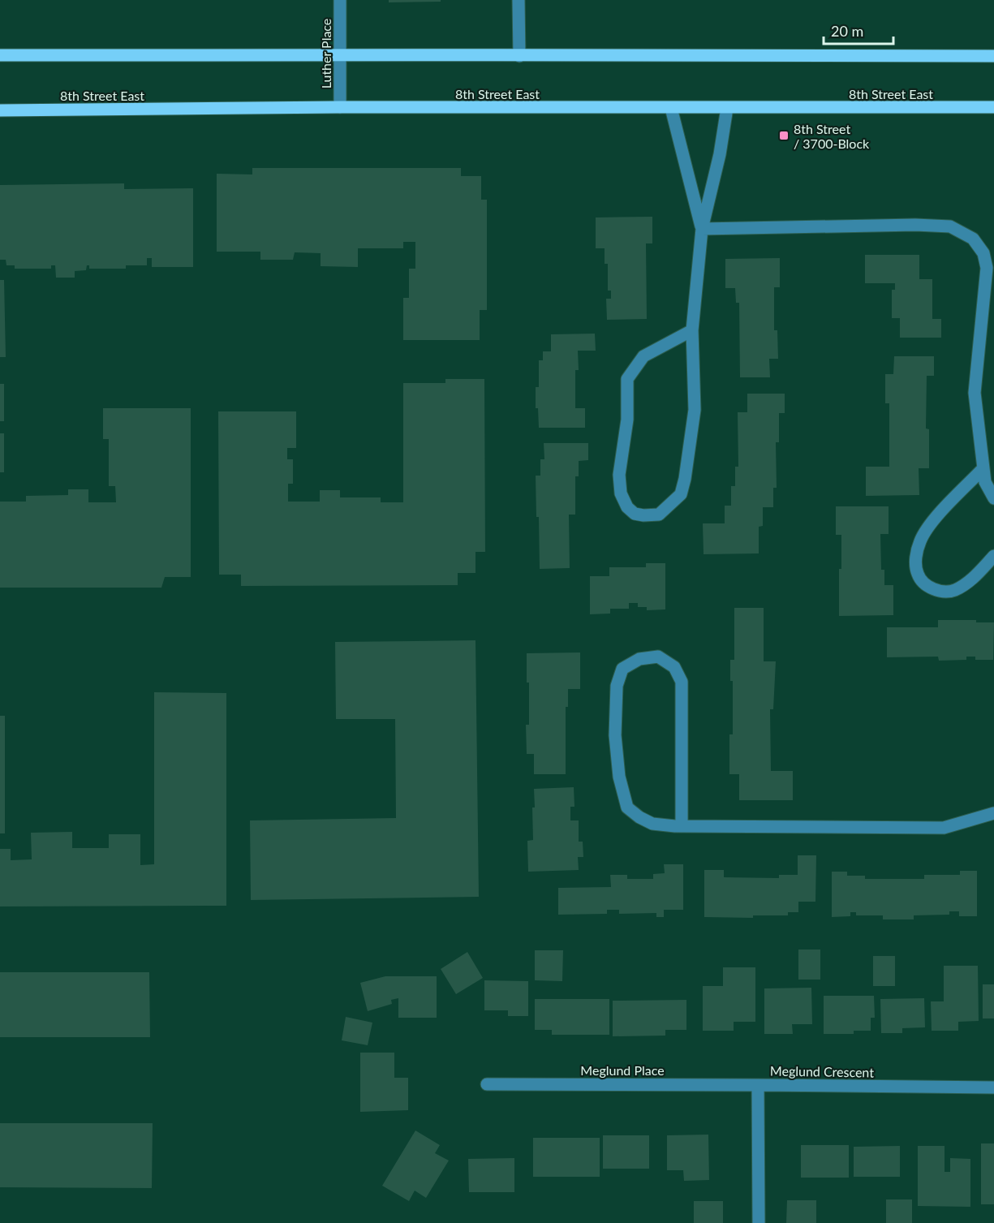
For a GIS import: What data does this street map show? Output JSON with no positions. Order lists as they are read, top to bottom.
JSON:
{
  "streets": {
    "main road": ["8th Street East"],
    "street": ["Luther Place", "Meglund Place", "Meglund Crescent"]
  },
  "crossings": [
    ["Luther Place", "8th Street East"],
    ["Meglund Place", "Meglund Crescent"]
  ],
  "places": {
    "transit": ["8th Street / 3700-Block"]
  },
  "scale_bar": "20 m"
}
